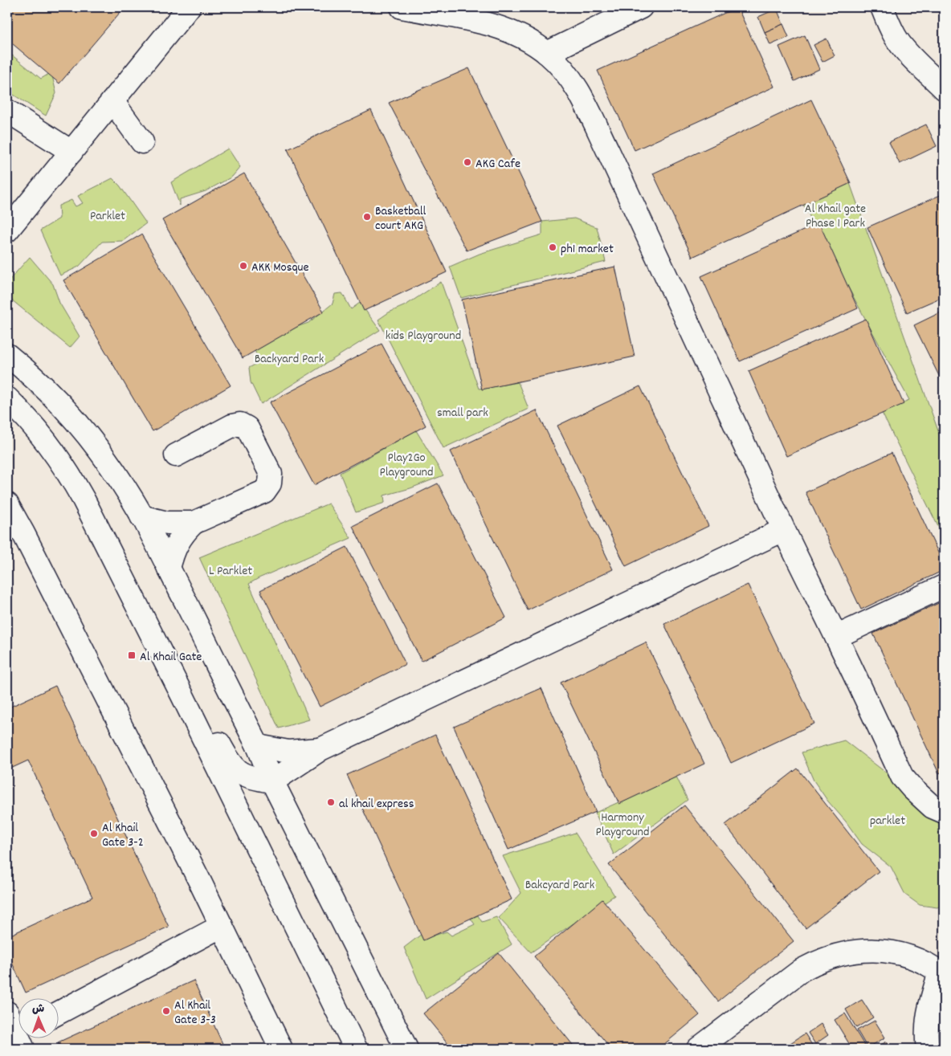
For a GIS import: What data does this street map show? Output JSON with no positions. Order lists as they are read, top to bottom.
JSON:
{
  "parks": [
    "Al Khail gate Phase 1 Park",
    "Parklet",
    "kids Playground",
    "Backyard Park",
    "small park",
    "Play2Go Playground",
    "L Parklet",
    "Harmony Playground",
    "parklet",
    "Bakcyard Park"
  ],
  "places": {
    "other": [
      "AKG Cafe",
      "Basketball court AKG",
      "ph1 market",
      "AKK Mosque",
      "al khail express",
      "Al Khail Gate 3-2",
      "Al Khail Gate 3-3"
    ],
    "transit": ["Al Khail Gate"]
  },
  "north": "top"
}
